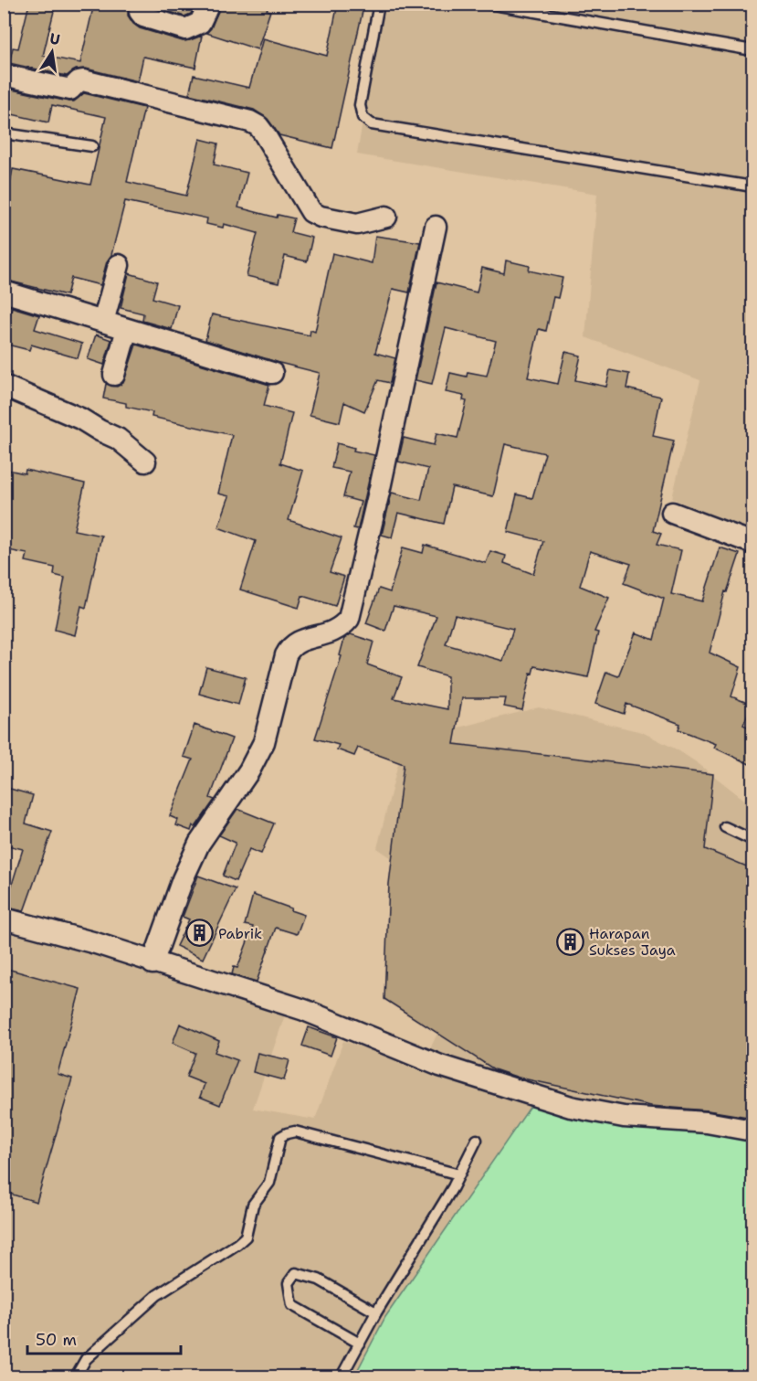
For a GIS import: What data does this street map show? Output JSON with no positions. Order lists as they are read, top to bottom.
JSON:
{
  "places": {
    "building": ["Pabrik", "Harapan Sukses Jaya"]
  },
  "scale_bar": "50 m",
  "north": "top"
}
